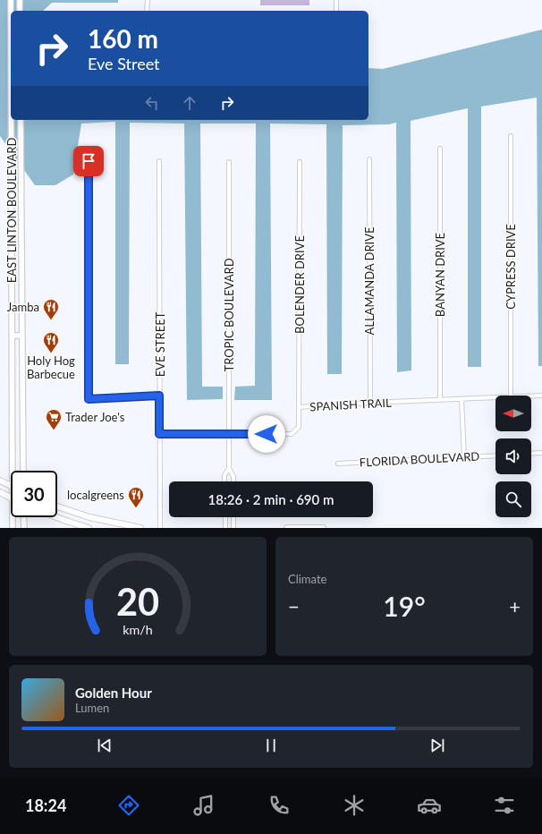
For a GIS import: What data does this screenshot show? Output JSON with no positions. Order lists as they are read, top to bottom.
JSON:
{
  "streets": {
    "main road": ["EAST LINTON BOULEVARD"],
    "street": [
      "CYPRESS DRIVE",
      "BANYAN DRIVE",
      "ALLAMANDA DRIVE",
      "BOLENDER DRIVE",
      "TROPIC BOULEVARD",
      "EVE STREET",
      "SPANISH TRAIL",
      "FLORIDA BOULEVARD"
    ]
  },
  "crossings": [
    ["BANYAN DRIVE", "SPANISH TRAIL"],
    ["ALLAMANDA DRIVE", "SPANISH TRAIL"],
    ["BOLENDER DRIVE", "SPANISH TRAIL"],
    ["TROPIC BOULEVARD", "SPANISH TRAIL"],
    ["EVE STREET", "SPANISH TRAIL"]
  ],
  "places": {
    "restaurant": ["Jamba", "Holy Hog Barbecue", "localgreens"],
    "supermarket": ["Trader Joe's"]
  },
  "north": "left",
  "page": {
    "turn": ["160 m", "Eve Street"],
    "limit": "30",
    "trip": "18:26 · 2 min · 690 m",
    "tile": "Climate",
    "heat": ["−", "19°", "+"],
    "song": ["Golden Hour", "Lumen"],
    "tabs": "18:24",
    "gauge": ["20", "km/h"]
  }
}
